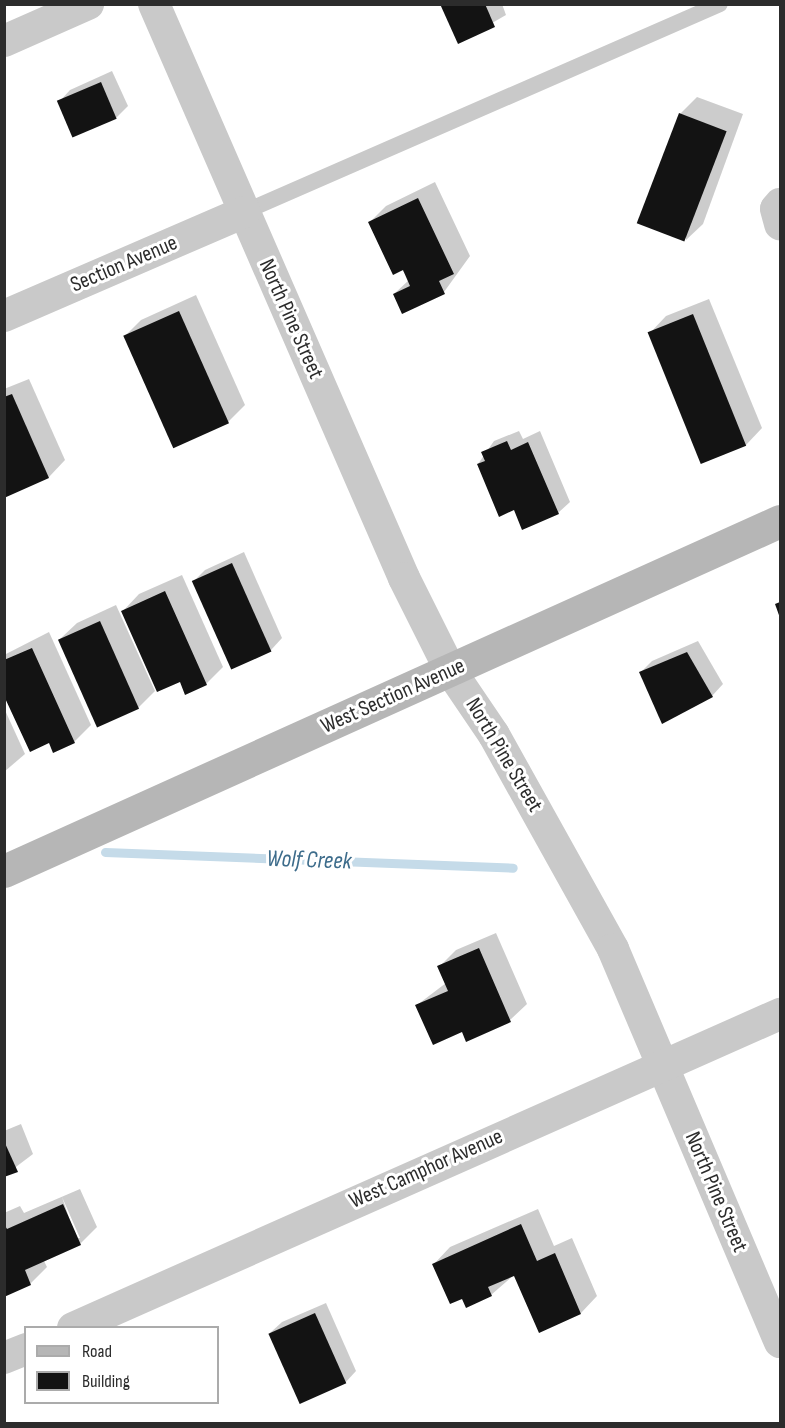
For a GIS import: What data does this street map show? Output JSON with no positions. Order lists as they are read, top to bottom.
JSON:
{
  "streets": {
    "street": [
      "Section Avenue",
      "North Pine Street",
      "West Section Avenue",
      "West Camphor Avenue"
    ]
  },
  "crossings": [
    ["Section Avenue", "North Pine Street"],
    ["North Pine Street", "West Section Avenue"],
    ["North Pine Street", "West Camphor Avenue"]
  ],
  "water": ["Wolf Creek"],
  "legend": ["Road", "Building"]
}
